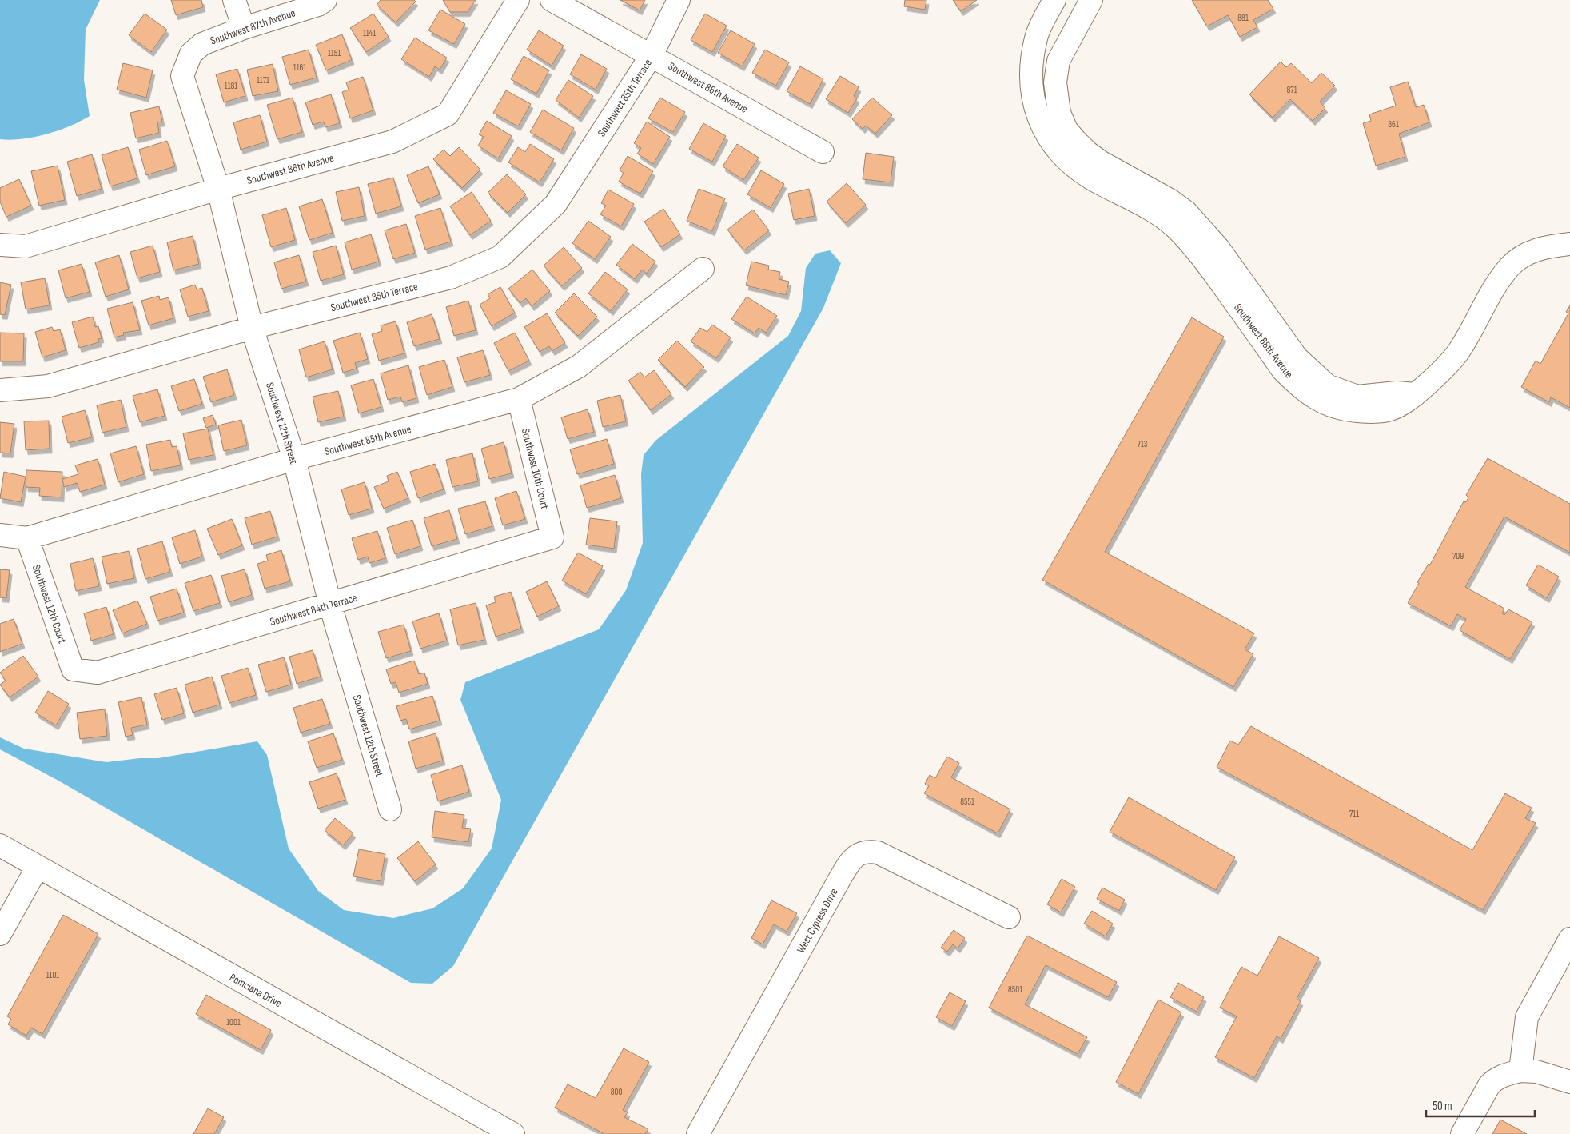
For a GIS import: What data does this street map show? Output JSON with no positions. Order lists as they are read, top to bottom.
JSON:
{
  "streets": {
    "street": [
      "Southwest 87th Avenue",
      "Southwest 86th Avenue",
      "Southwest 85th Terrace",
      "Southwest 88th Avenue",
      "Southwest 12th Street",
      "Southwest 85th Avenue",
      "Southwest 10th Court",
      "Southwest 12th Court",
      "Southwest 84th Terrace",
      "West Cypress Drive",
      "Poinciana Drive"
    ]
  },
  "crossings": [
    ["Southwest 87th Avenue", "Southwest 12th Street"],
    ["Southwest 86th Avenue", "Southwest 85th Terrace"],
    ["Southwest 86th Avenue", "Southwest 12th Street"],
    ["Southwest 85th Terrace", "Southwest 12th Street"],
    ["Southwest 12th Street", "Southwest 85th Avenue"],
    ["Southwest 12th Street", "Southwest 84th Terrace"],
    ["Southwest 85th Avenue", "Southwest 10th Court"],
    ["Southwest 85th Avenue", "Southwest 12th Court"],
    ["Southwest 10th Court", "Southwest 84th Terrace"],
    ["Southwest 12th Court", "Southwest 84th Terrace"]
  ],
  "house_numbers": [
    "881",
    "1141",
    "1151",
    "1161",
    "1171",
    "1181",
    "871",
    "861",
    "713",
    "709",
    "8551",
    "711",
    "1101",
    "8501",
    "1001",
    "800"
  ],
  "scale_bar": "50 m"
}
